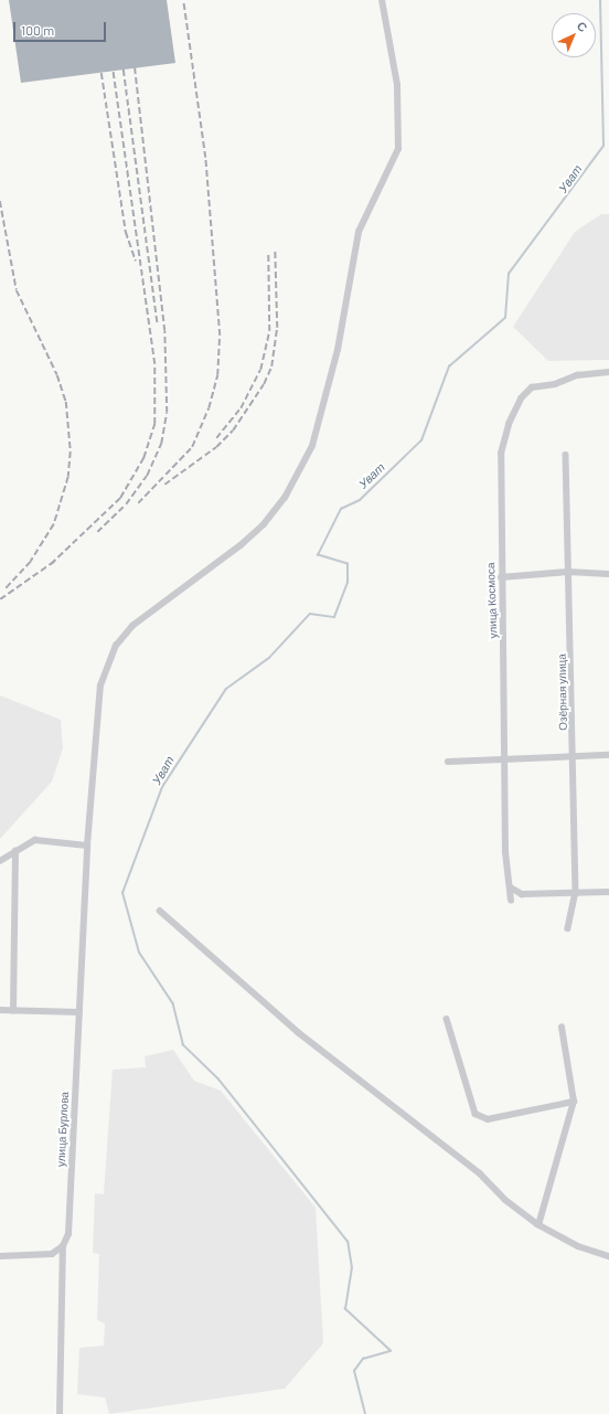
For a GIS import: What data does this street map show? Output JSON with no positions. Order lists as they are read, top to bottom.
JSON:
{
  "streets": {
    "street": ["улица Космоса", "Озёрная улица", "улица Бурлова"]
  },
  "water": ["Уват"],
  "scale_bar": "100 m",
  "north": "top right"
}
